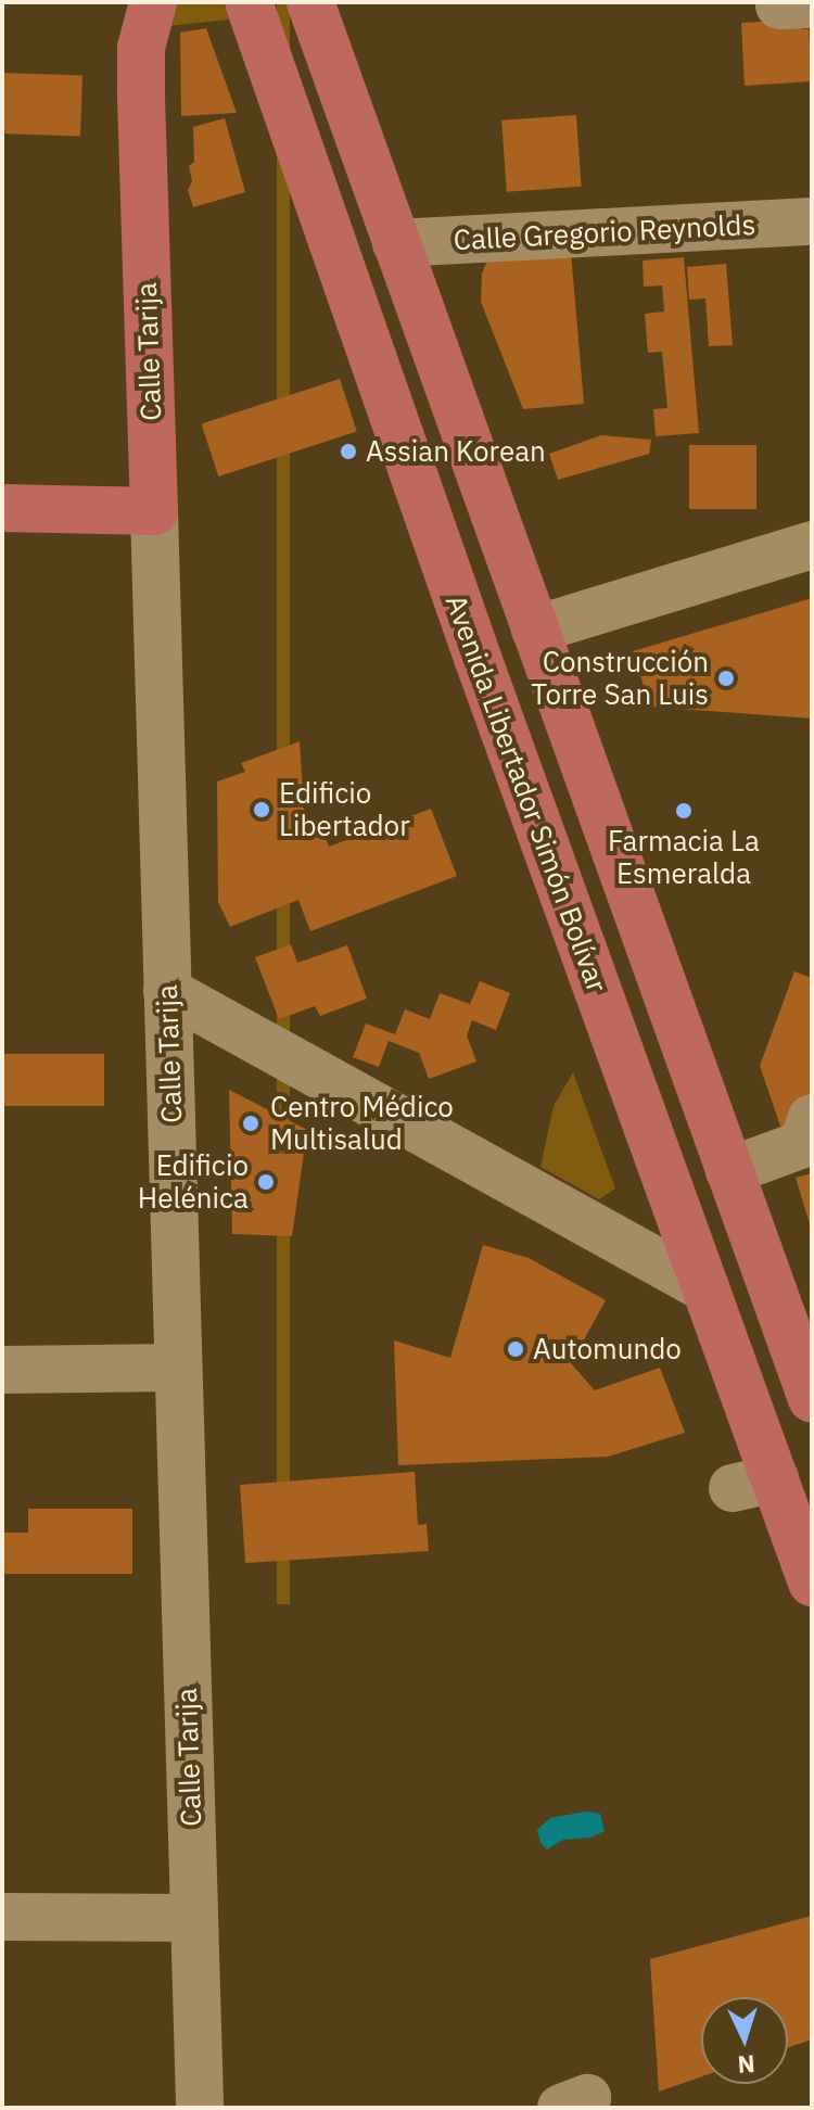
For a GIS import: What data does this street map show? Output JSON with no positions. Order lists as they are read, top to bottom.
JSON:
{
  "streets": {
    "main road": ["Calle Tarija", "Avenida Libertador Simón Bolívar"],
    "street": ["Calle Gregorio Reynolds"]
  },
  "places": [
    "Assian Korean",
    "Construcción Torre San Luis",
    "Edificio Libertador",
    "Farmacia La Esmeralda",
    "Centro Médico Multisalud",
    "Edificio Helénica",
    "Automundo"
  ],
  "north": "bottom"
}
